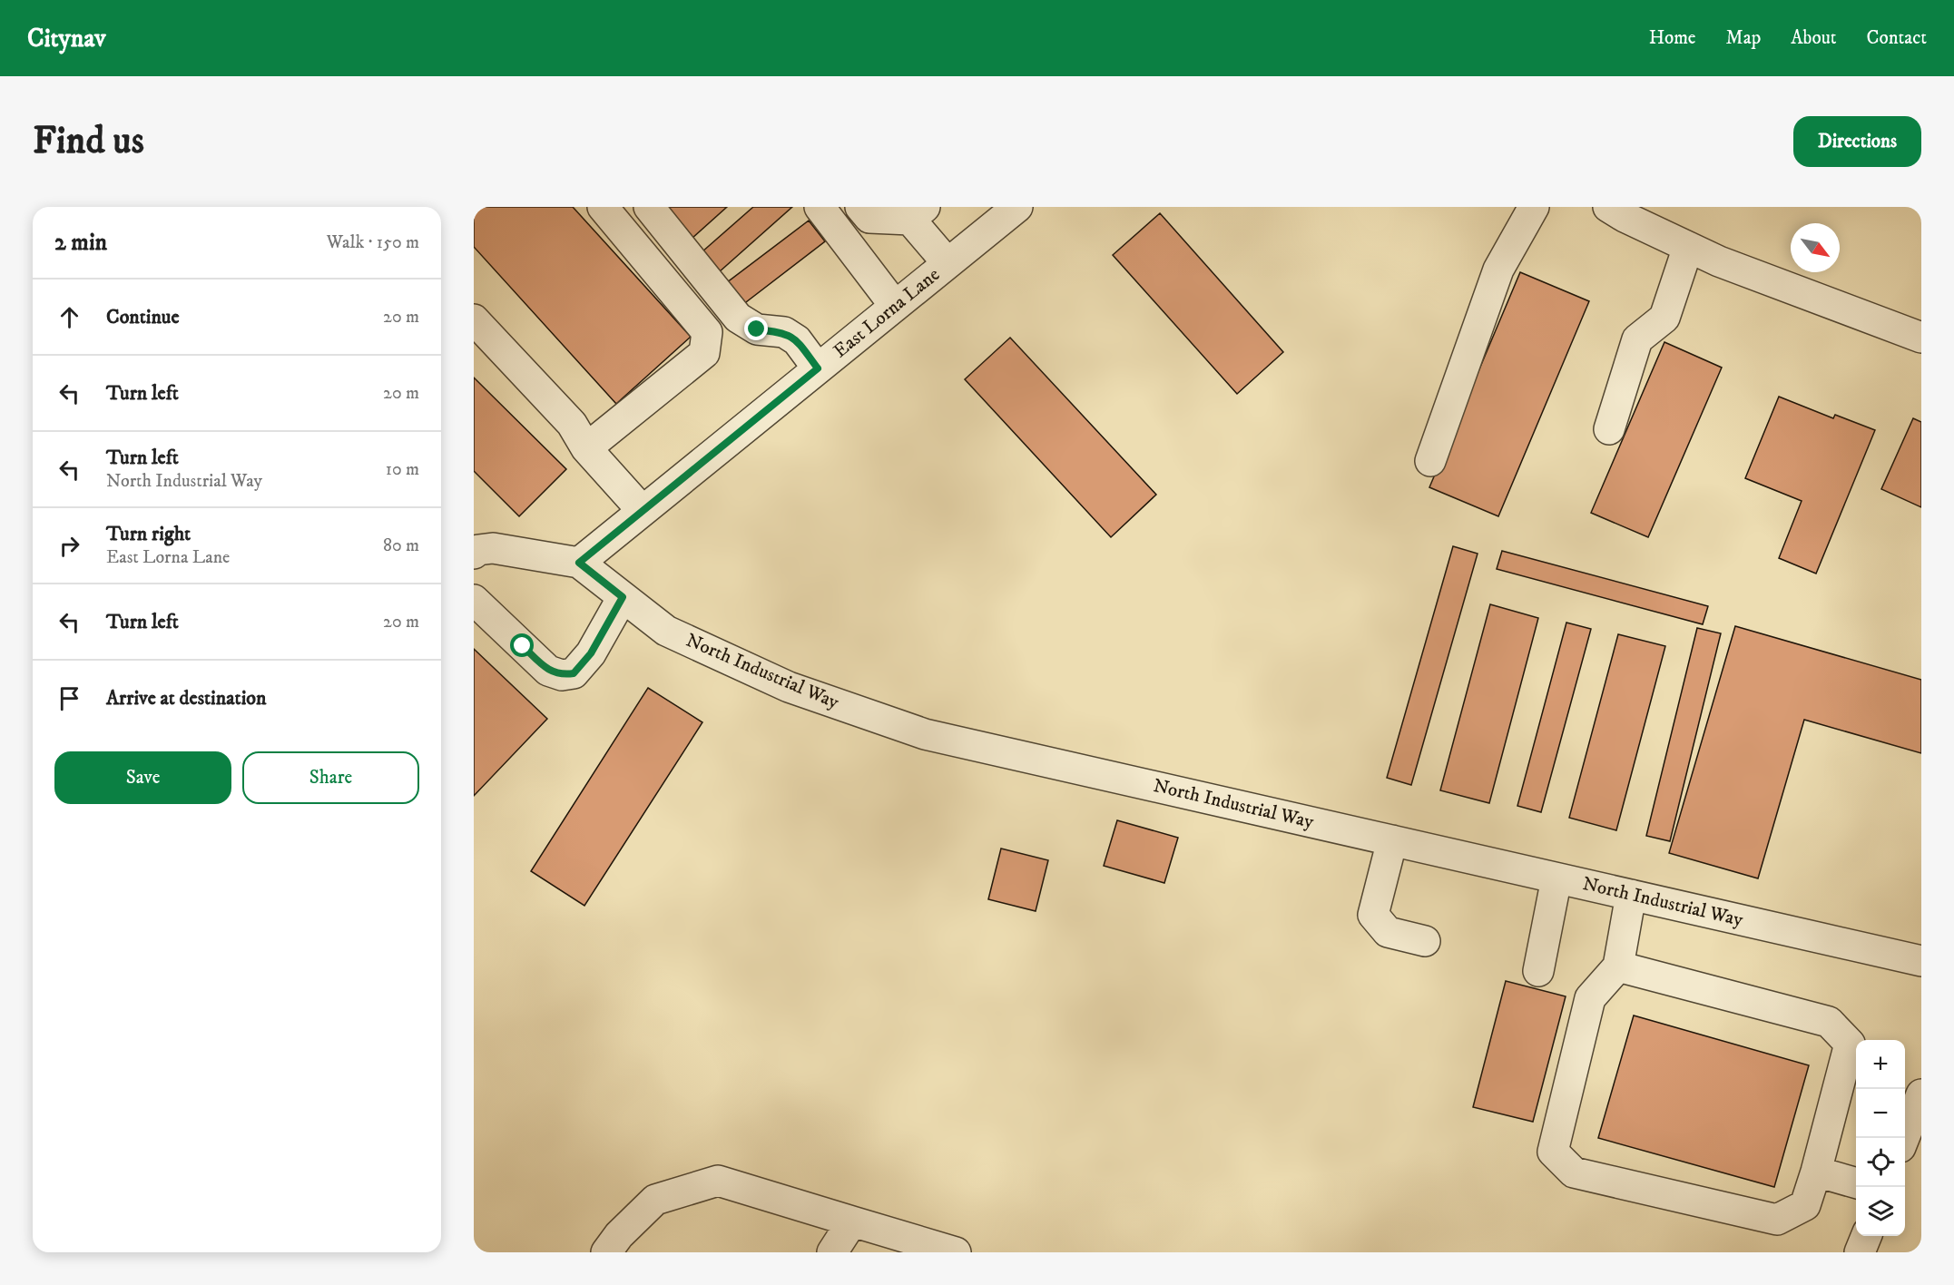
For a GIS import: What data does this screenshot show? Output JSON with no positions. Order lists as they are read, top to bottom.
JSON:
{
  "streets": {
    "street": ["East Lorna Lane", "North Industrial Way"]
  },
  "crossings": [
    ["East Lorna Lane", "North Industrial Way"]
  ],
  "north": "bottom right",
  "page": {
    "header": "Citynav",
    "nav": [
      "Home",
      "Map",
      "About",
      "Contact"
    ],
    "buttons": [
      "Directions",
      ["Save", "Share"]
    ],
    "title": "Find us",
    "heading": ["2 min", "Walk · 150 m"],
    "list": [
      ["Continue", "20 m"],
      ["Turn left", "20 m"],
      ["Turn left", "North Industrial Way", "10 m"],
      ["Turn right", "East Lorna Lane", "80 m"],
      ["Turn left", "20 m"],
      "Arrive at destination"
    ],
    "map_buttons": ["+", "−"]
  }
}
